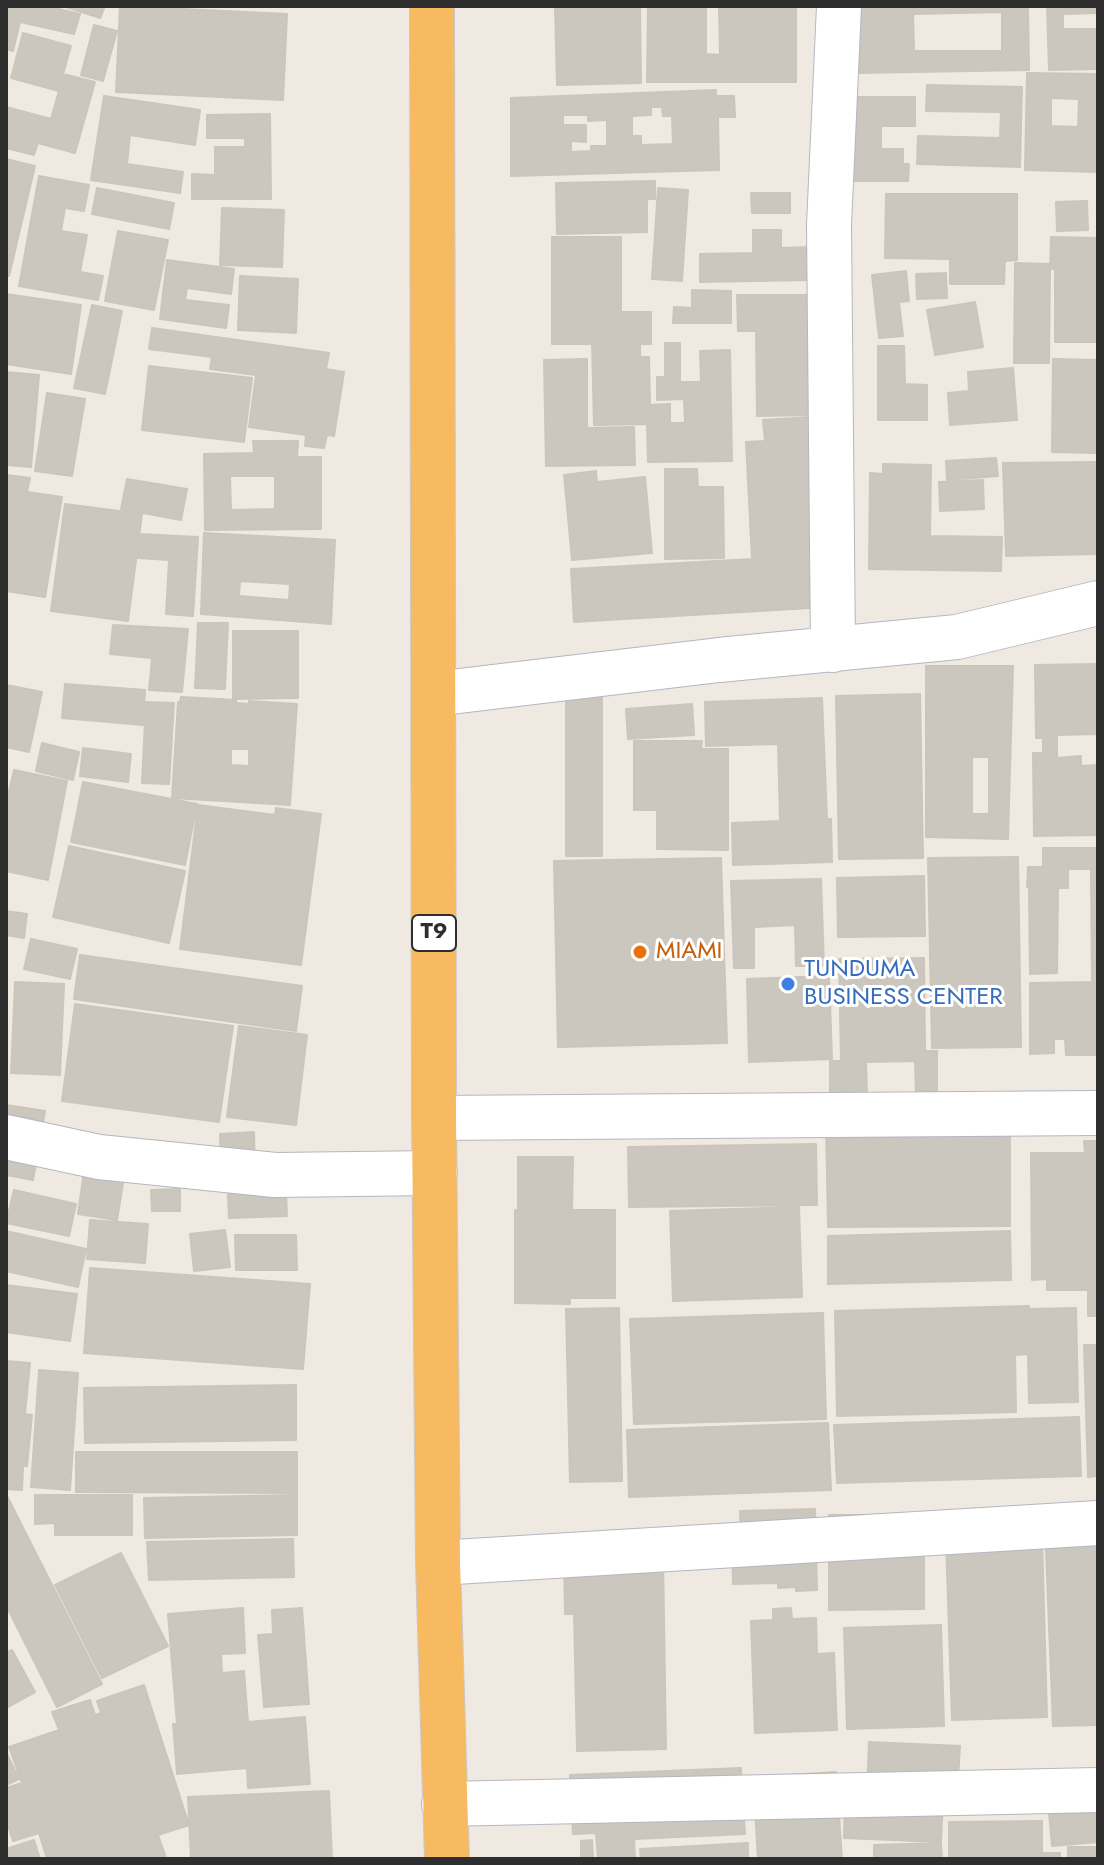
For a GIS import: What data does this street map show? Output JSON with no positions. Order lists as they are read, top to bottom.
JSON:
{
  "streets": {
    "highway": ["T9"]
  },
  "places": ["MIAMI", "TUNDUMA BUSINESS CENTER"]
}
